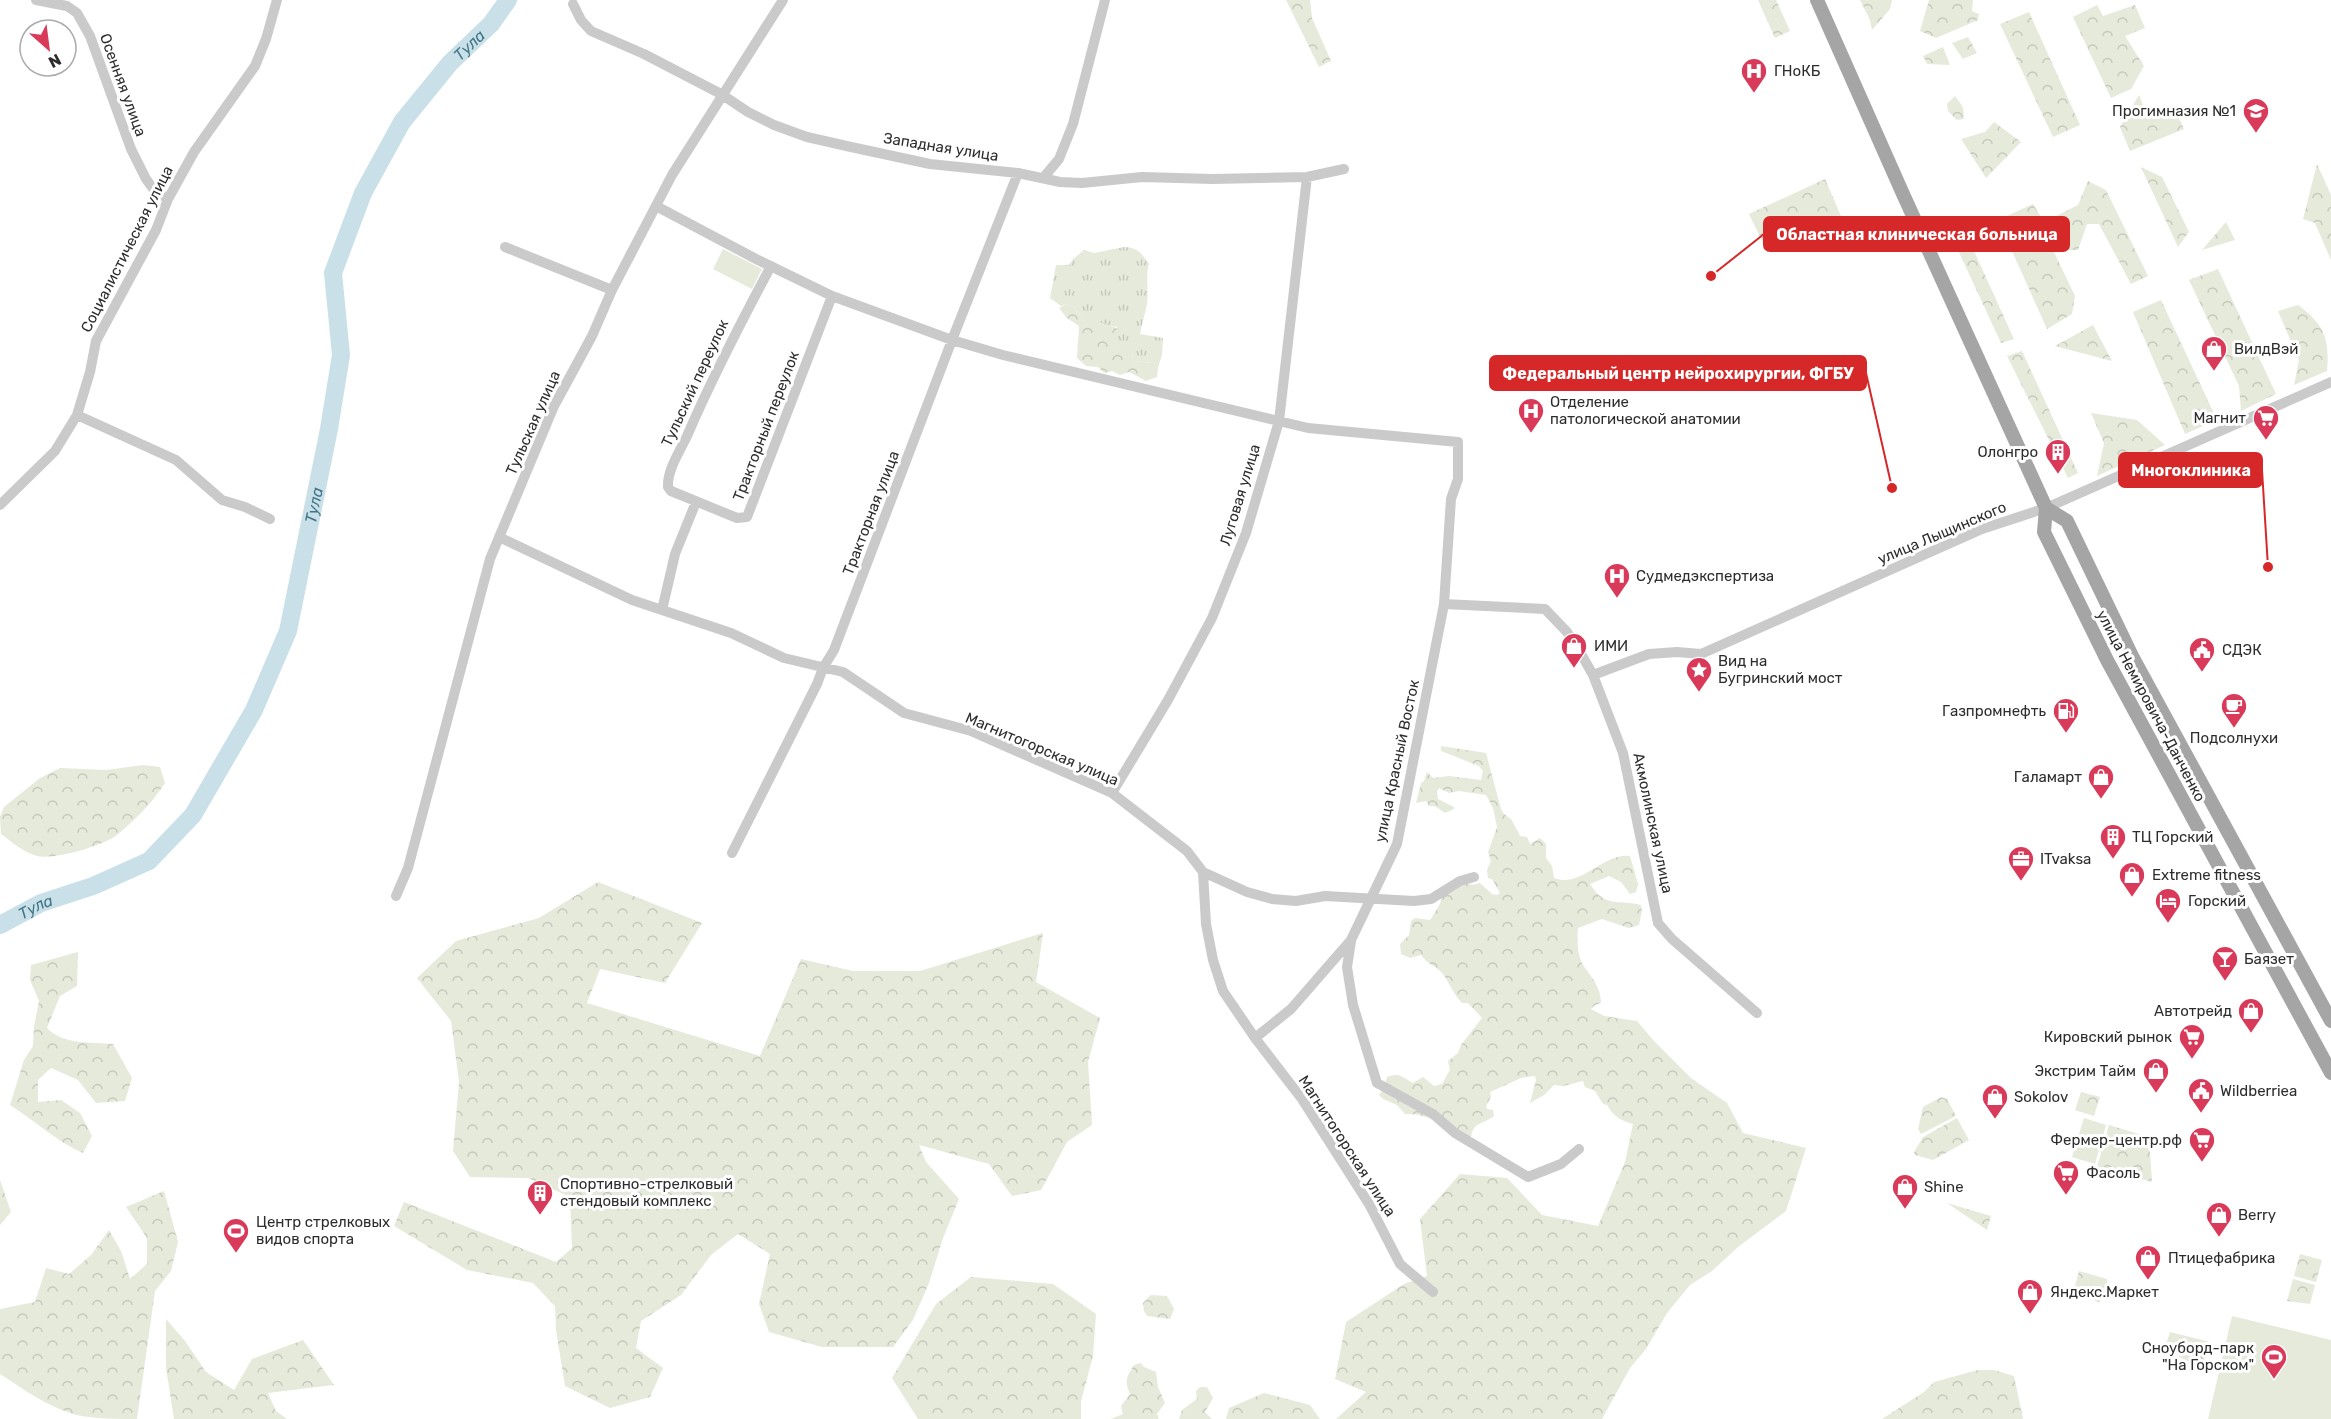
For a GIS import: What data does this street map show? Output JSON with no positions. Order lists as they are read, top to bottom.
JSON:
{
  "streets": {
    "main road": ["улица Немировича-Данченко"],
    "street": [
      "Осенняя улица",
      "Западная улица",
      "Социалистическая улица",
      "Тульский переулок",
      "Тульская улица",
      "Тракторный переулок",
      "Луговая улица",
      "Тракторная улица",
      "улица Лыщинского",
      "Магнитогорская улица",
      "улица Красный Восток",
      "Акмолинская улица"
    ]
  },
  "crossings": [
    ["Осенняя улица", "Социалистическая улица"],
    ["Западная улица", "Тульская улица"],
    ["Западная улица", "Луговая улица"],
    ["Западная улица", "Тракторная улица"],
    ["Тульский переулок", "Тракторный переулок"],
    ["Тульская улица", "Магнитогорская улица"],
    ["Луговая улица", "Магнитогорская улица"],
    ["Луговая улица", "улица Красный Восток"],
    ["Тракторная улица", "Магнитогорская улица"],
    ["улица Лыщинского", "улица Немировича-Данченко"],
    ["улица Лыщинского", "Акмолинская улица"],
    ["Магнитогорская улица", "улица Красный Восток"],
    ["улица Красный Восток", "Акмолинская улица"]
  ],
  "water": ["Тула"],
  "places": {
    "hospital": ["ГНоКБ", "Отделение патологической анатомии", "Судмедэкспертиза"],
    "school or university": ["Прогимназия №1"],
    "other": ["Областная клиническая больница", "Федеральный центр нейрохирургии, ФГБУ", "Многоклиника"],
    "shop": [
      "ВилдВэй",
      "ИМИ",
      "Галамарт",
      "Extreme fitness",
      "Автотрейд",
      "Экстрим Тайм",
      "Sokolov",
      "Shine",
      "Berry",
      "Птицефабрика",
      "Яндекс.Маркет"
    ],
    "supermarket": [
      "Магнит",
      "Кировский рынок",
      "Фермер-центр.рф",
      "Фасоль"
    ],
    "building": ["Олонгро", "ТЦ Горский", "Спортивно-стрелковый стендовый комплекс"],
    "public building": ["СДЭК", "Wildberriea"],
    "place": ["Вид на Бугринский мост"],
    "cafe": ["Подсолнухи"],
    "fuel station": ["Газпромнефть"],
    "office": ["ITvaksa"],
    "hotel": ["Горский"],
    "bar": ["Баязет"],
    "sports": ["Центр стрелковых видов спорта", "Сноуборд-парк \"На Горском\""]
  },
  "north": "bottom right"
}
